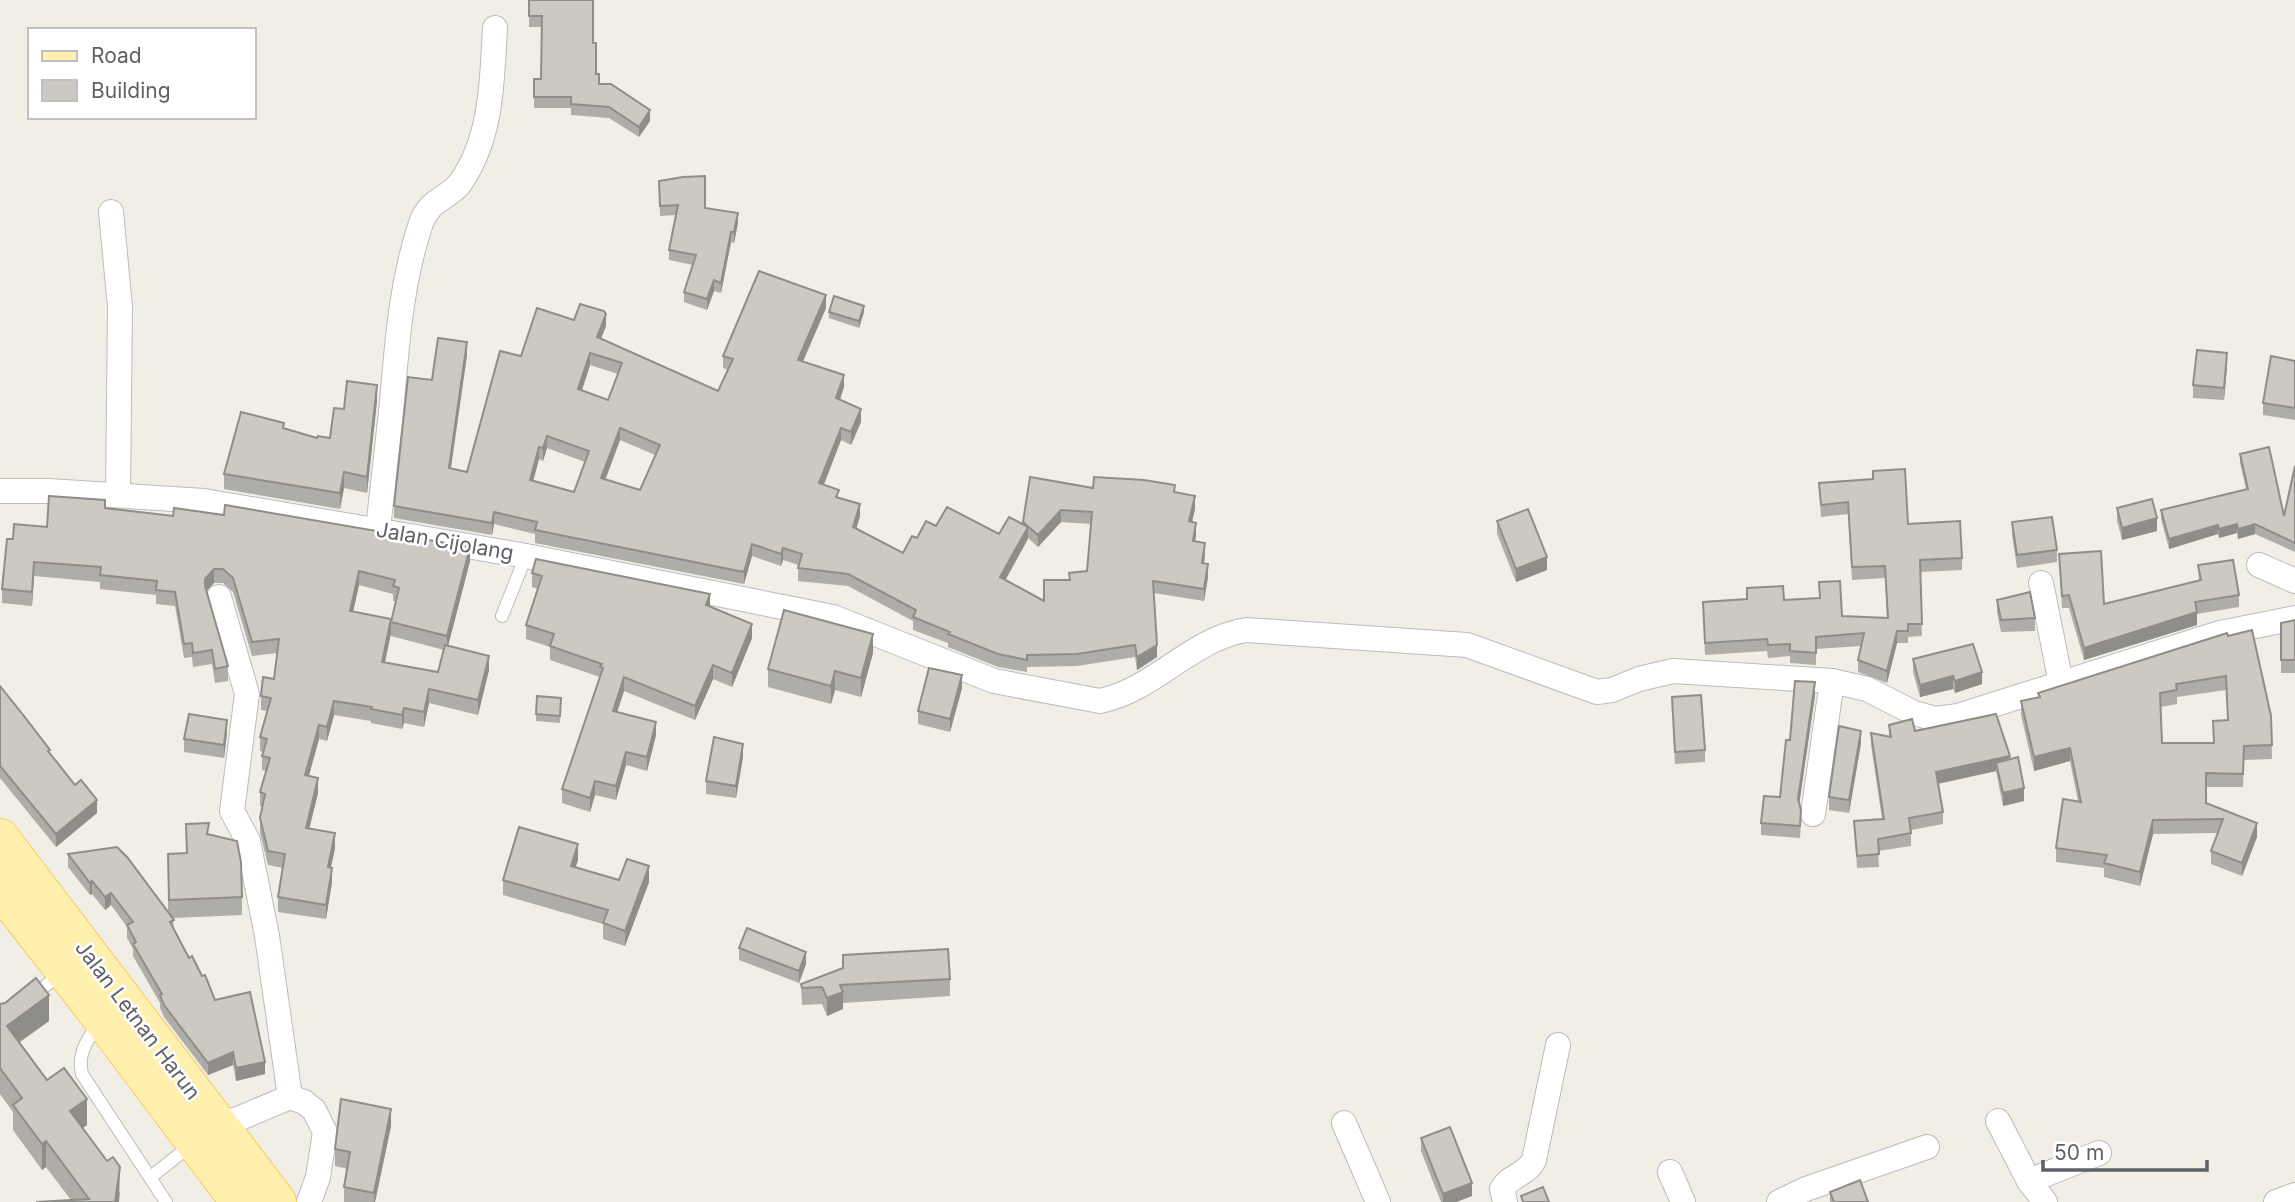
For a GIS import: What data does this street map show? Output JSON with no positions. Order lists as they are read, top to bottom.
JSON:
{
  "streets": {
    "main road": ["Jalan Letnan Harun"],
    "street": ["Jalan Cijolang"]
  },
  "legend": ["Road", "Building"],
  "scale_bar": "50 m"
}
